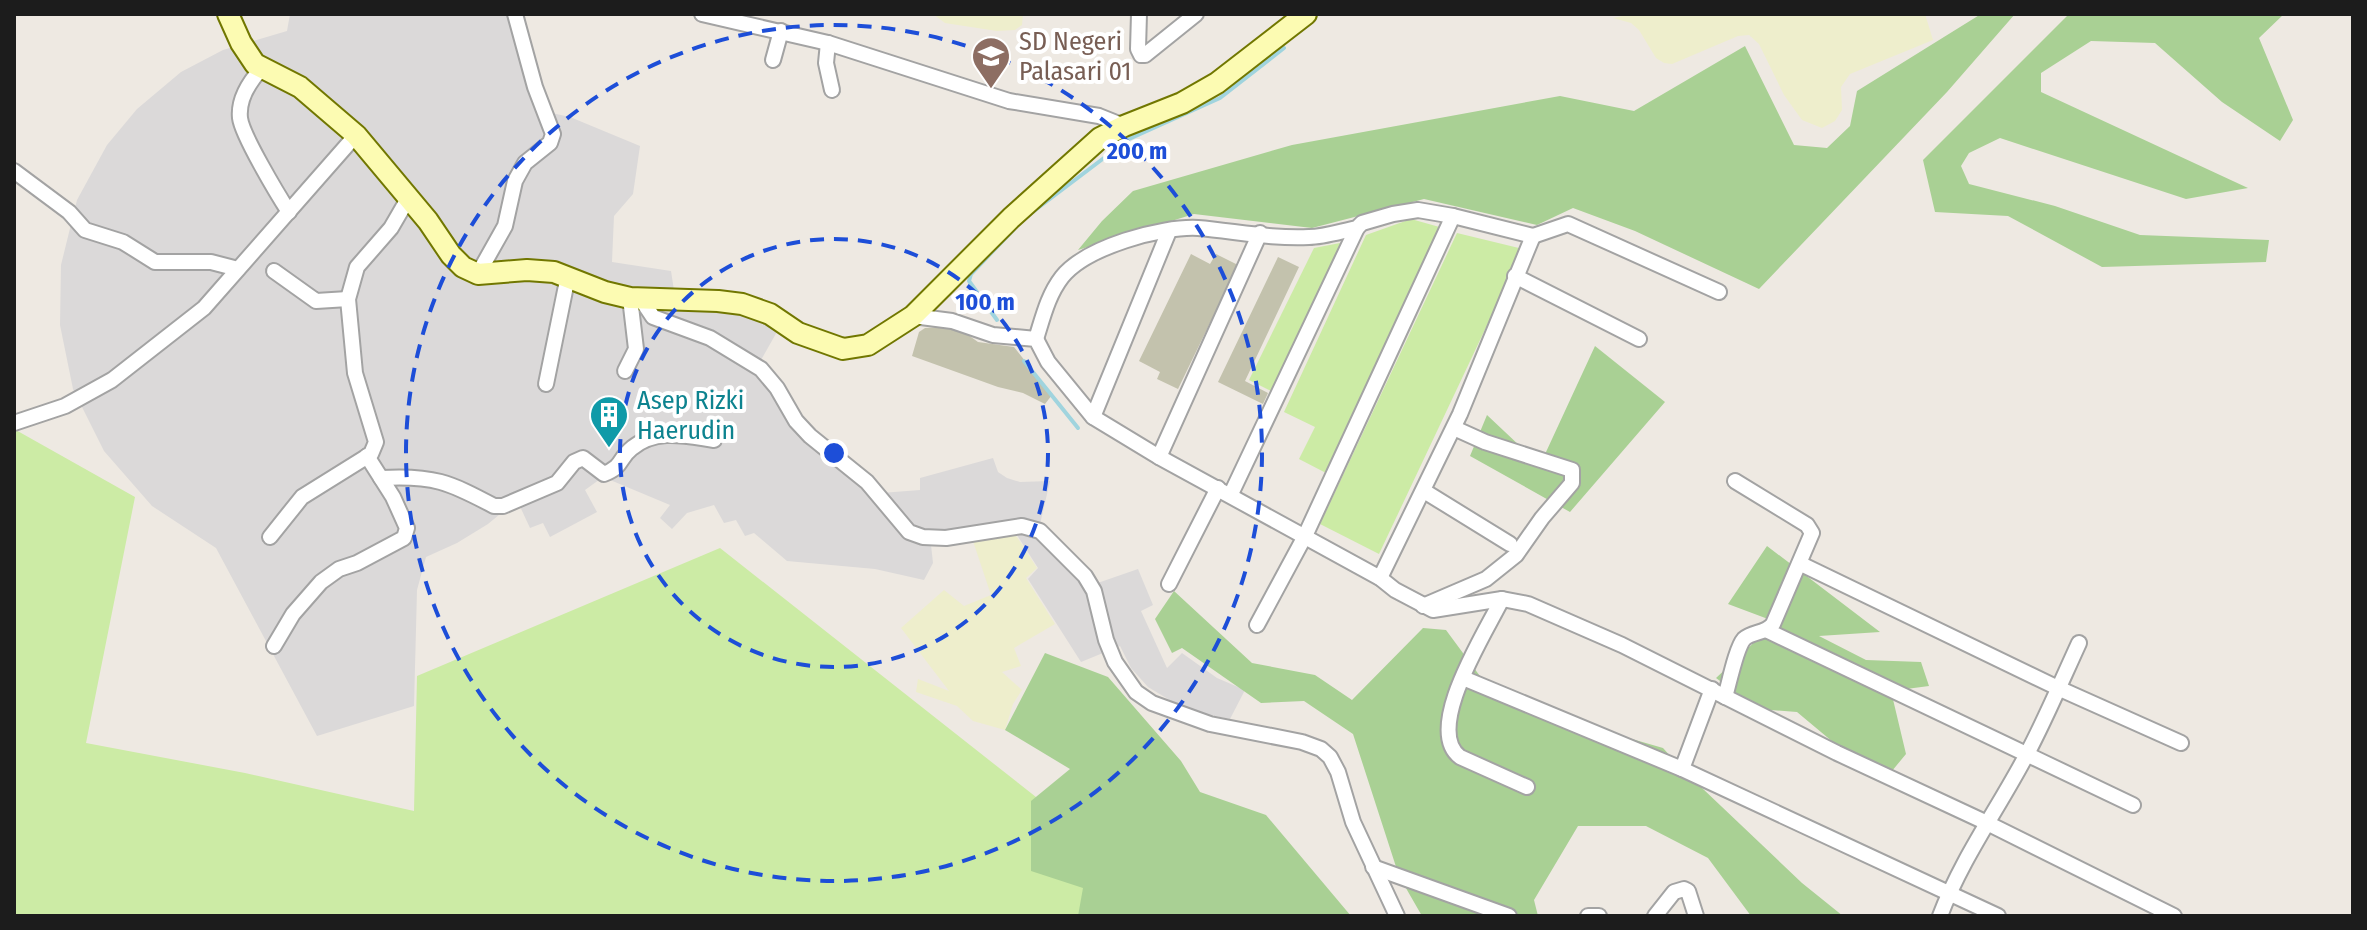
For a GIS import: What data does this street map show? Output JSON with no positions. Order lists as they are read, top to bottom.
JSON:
{
  "places": {
    "school or university": ["SD Negeri Palasari 01"],
    "building": ["Asep Rizki Haerudin"]
  },
  "rings": ["200 m", "100 m"]
}
